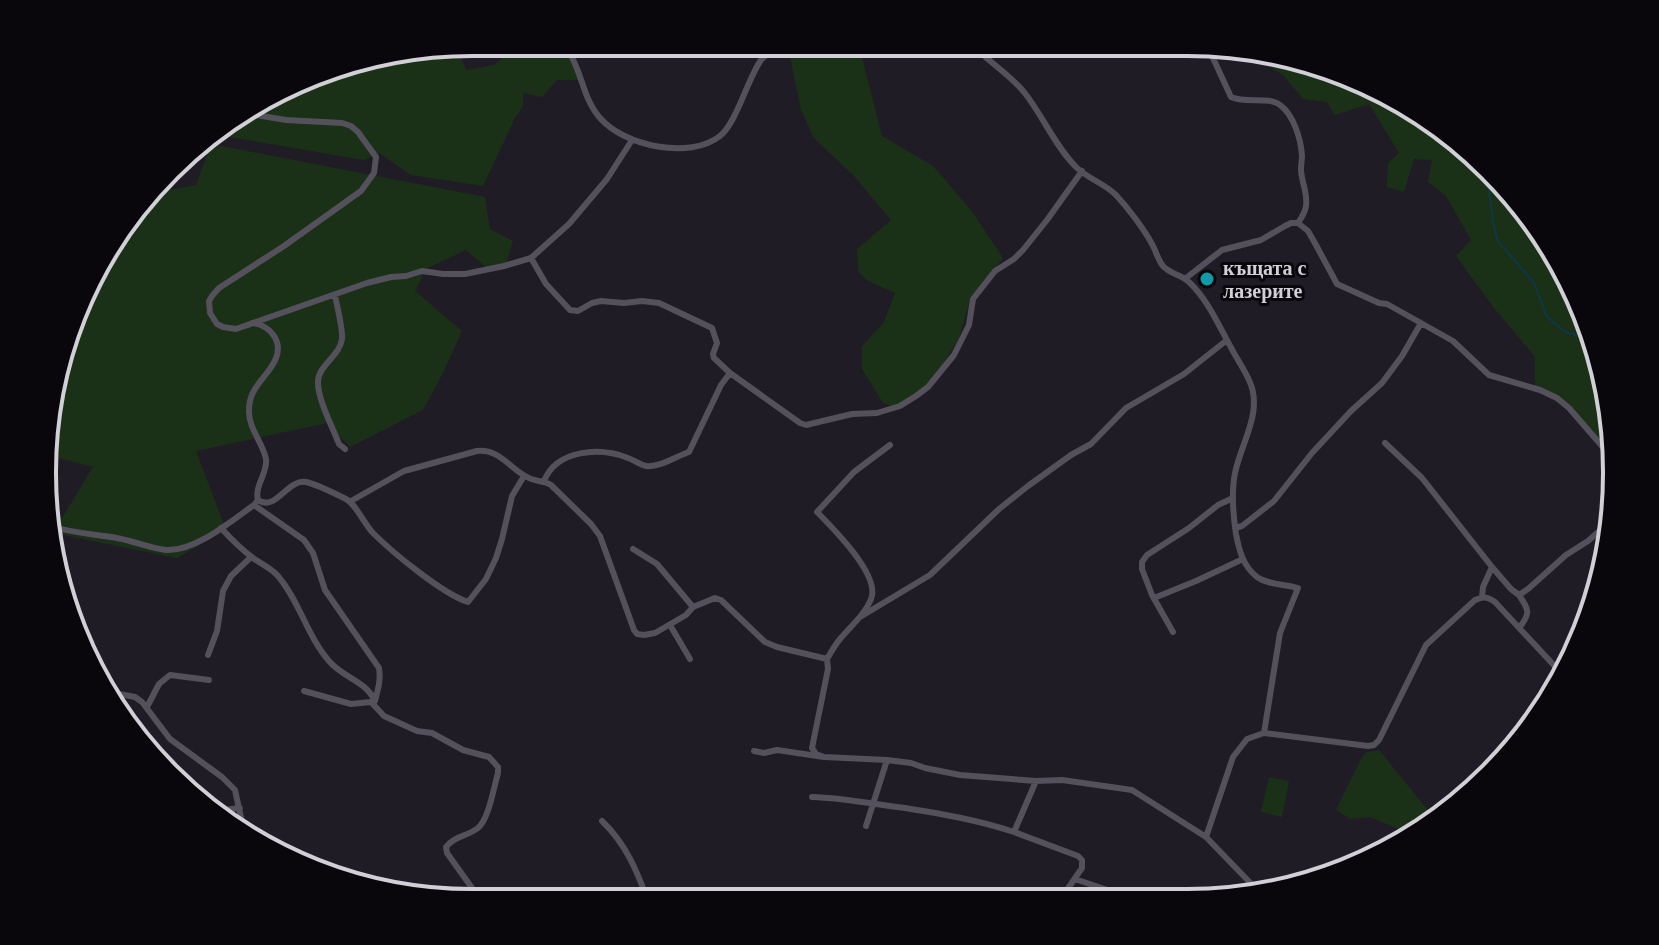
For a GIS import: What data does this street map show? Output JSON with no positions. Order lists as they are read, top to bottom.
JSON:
{
  "places": ["къщата с лазерите"]
}
